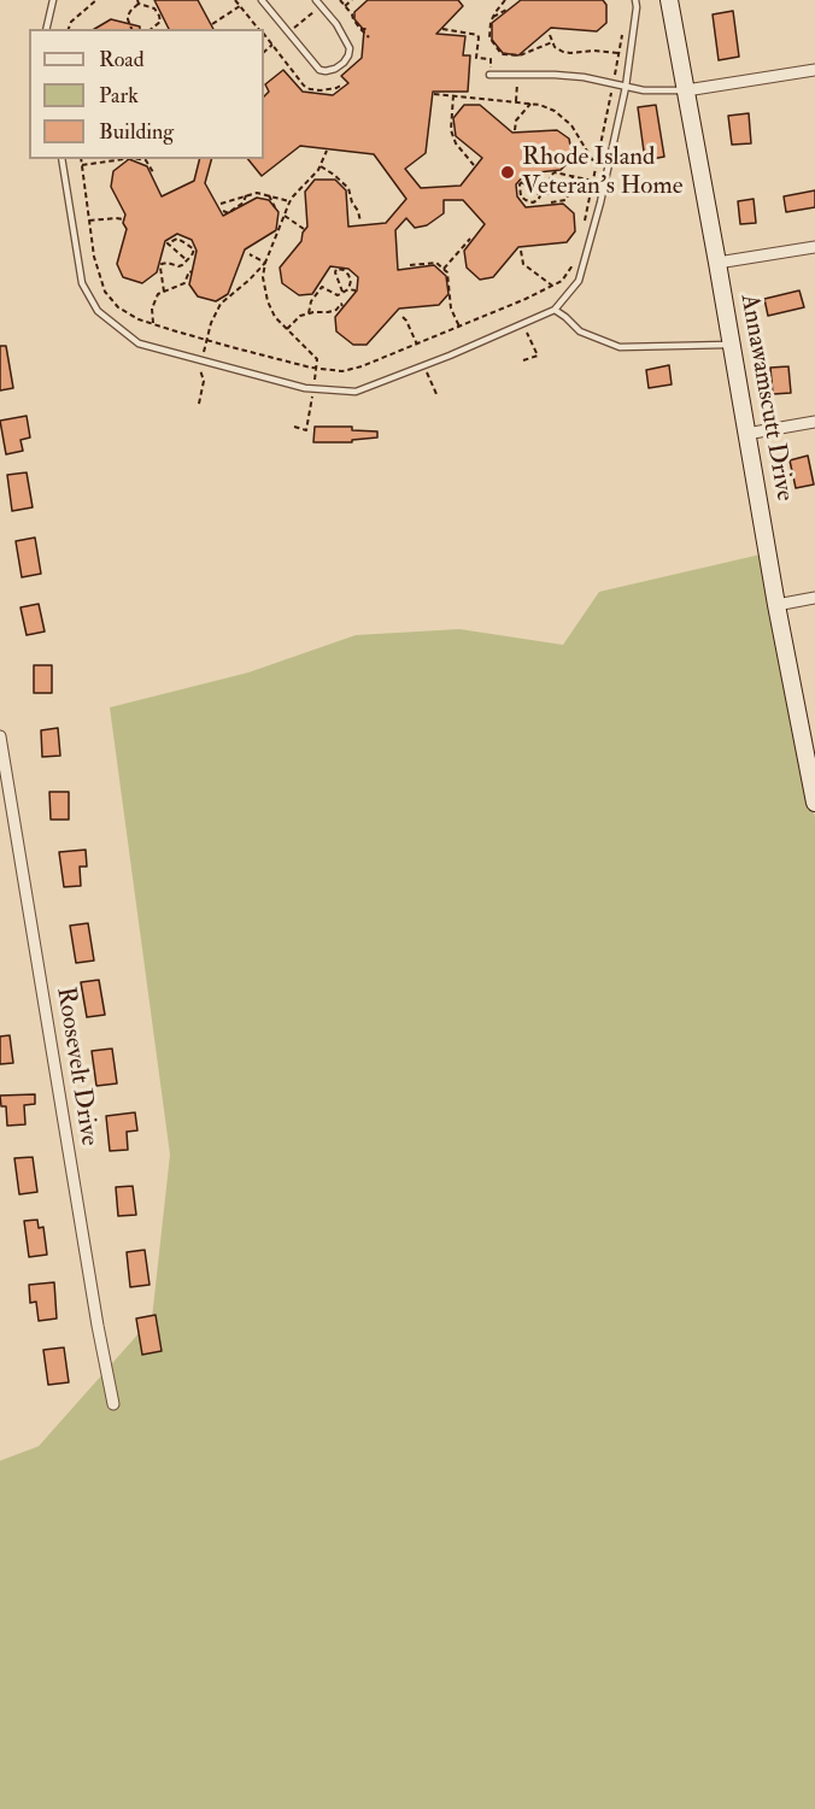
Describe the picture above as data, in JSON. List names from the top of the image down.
{
  "streets": {
    "street": ["Annawamscutt Drive", "Roosevelt Drive"]
  },
  "places": ["Rhode Island Veteran's Home"],
  "legend": ["Road", "Park", "Building"]
}
